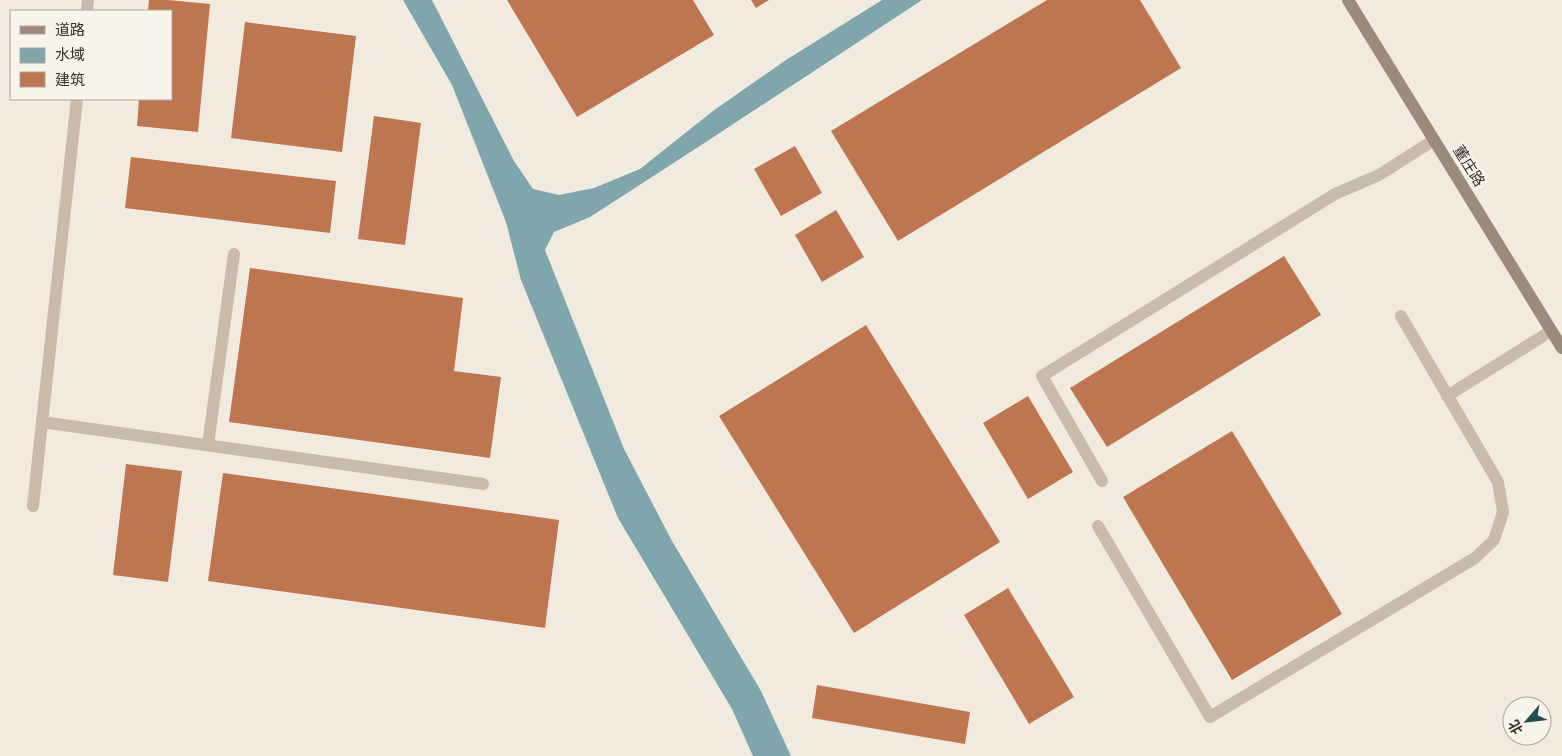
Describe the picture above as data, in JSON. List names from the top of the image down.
{
  "streets": {
    "street": ["董庄路"]
  },
  "legend": ["道路", "水域", "建筑"],
  "north": "bottom left"
}
